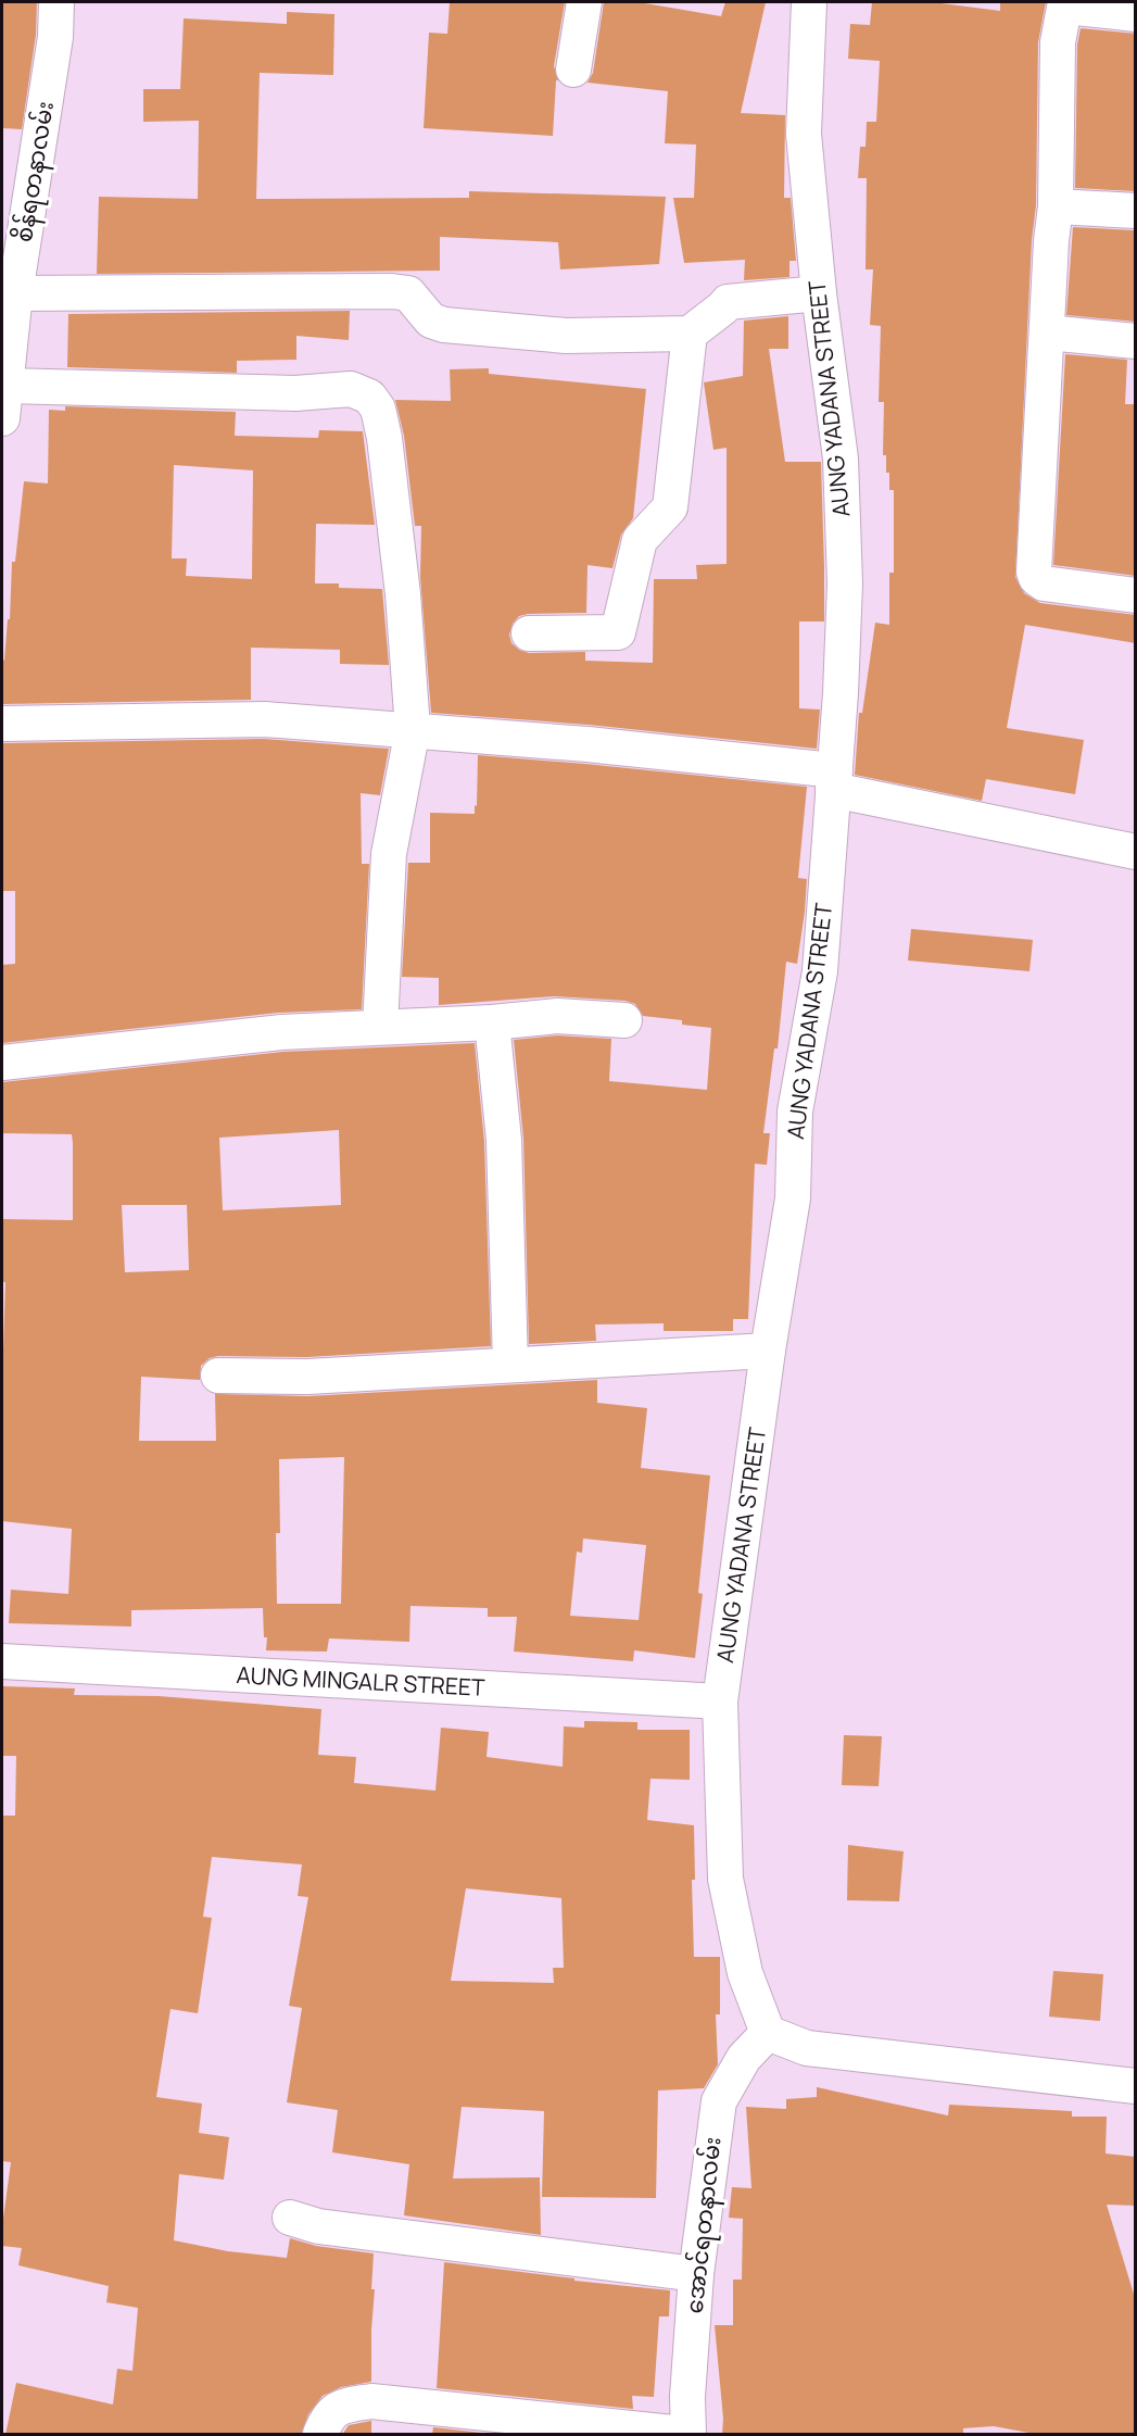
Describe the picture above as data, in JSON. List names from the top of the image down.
{
  "streets": {
    "street": [
      "စိန်ရတနာလမ်း",
      "AUNG YADANA STREET",
      "AUNG MINGALR STREET",
      "အောင်ရတနာလမ်း"
    ]
  },
  "crossings": [
    ["AUNG YADANA STREET", "AUNG MINGALR STREET"],
    ["AUNG YADANA STREET", "အောင်ရတနာလမ်း"]
  ]
}
